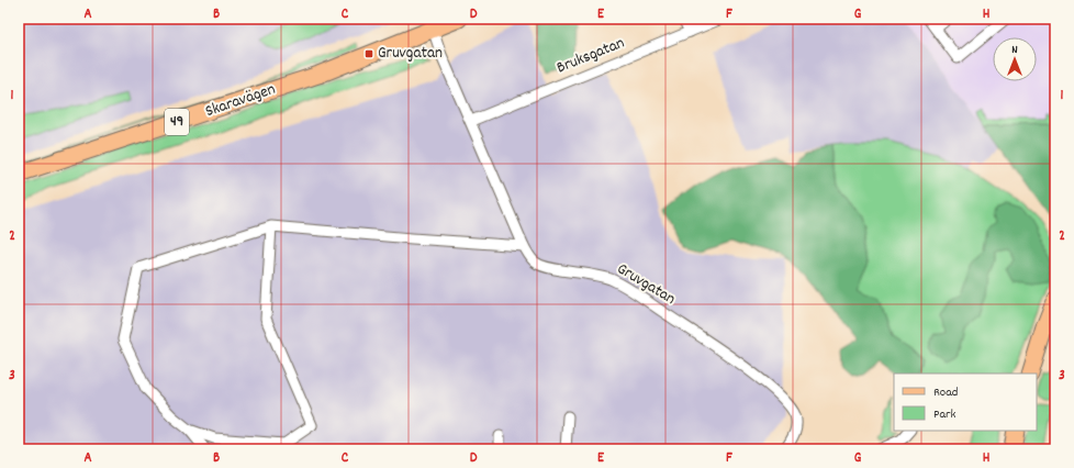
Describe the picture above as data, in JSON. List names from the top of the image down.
{
  "streets": {
    "main road": ["Skaravägen", "49"],
    "street": ["Bruksgatan", "Gruvgatan"]
  },
  "crossings": [
    ["Bruksgatan", "Gruvgatan"],
    ["Skaravägen", "Gruvgatan"]
  ],
  "places": {
    "transit": ["Gruvgatan"]
  },
  "legend": ["Road", "Park"],
  "north": "top",
  "grid": {
    "columns": [
      "A",
      "B",
      "C",
      "D",
      "E",
      "F",
      "G",
      "H"
    ],
    "rows": ["1", "2", "3"]
  }
}
